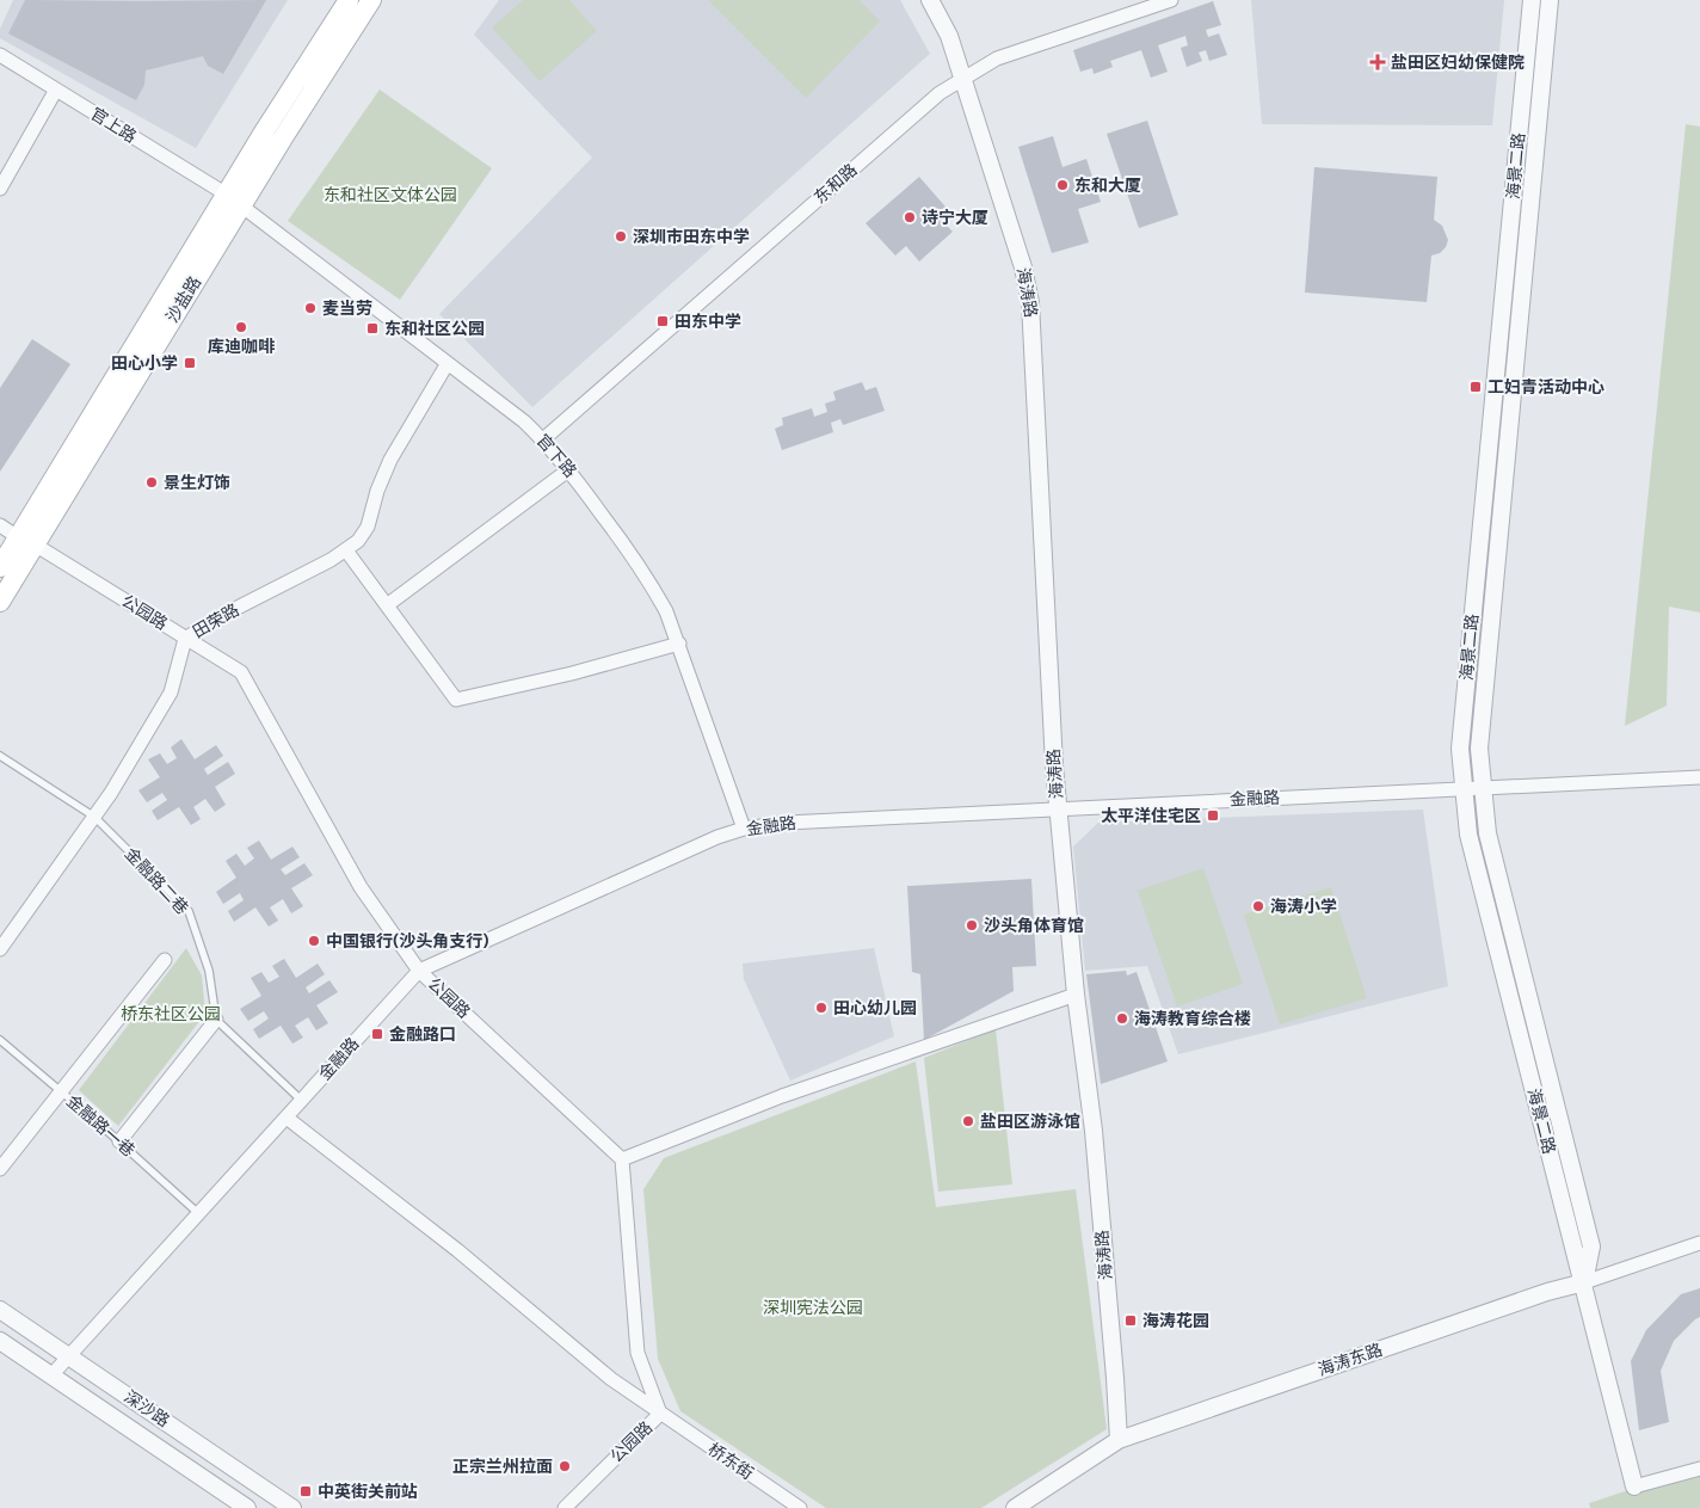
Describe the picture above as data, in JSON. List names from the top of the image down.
{
  "streets": {
    "main road": ["沙盐路"],
    "street": [
      "官上路",
      "海景二路",
      "东和路",
      "海涛路",
      "官下路",
      "公园路",
      "田荣路",
      "金融路",
      "海涛东路",
      "深沙路",
      "桥东街"
    ],
    "lane": ["金融路二巷", "金融路一巷"]
  },
  "crossings": [
    ["官上路", "沙盐路"],
    ["官上路", "官下路"],
    ["海景二路", "金融路"],
    ["海景二路", "海涛东路"],
    ["东和路", "海涛路"],
    ["东和路", "官下路"],
    ["海涛路", "金融路"],
    ["海涛路", "海涛东路"],
    ["沙盐路", "官下路"],
    ["沙盐路", "公园路"],
    ["官下路", "田荣路"],
    ["官下路", "金融路"],
    ["公园路", "田荣路"],
    ["公园路", "金融路"],
    ["公园路", "桥东街"],
    ["田荣路", "金融路二巷"],
    ["金融路", "金融路一巷"],
    ["金融路", "深沙路"],
    ["金融路", "桥东街"]
  ],
  "parks": ["东和社区文体公园", "桥东社区公园", "深圳宪法公园"],
  "places": {
    "health": ["盐田区妇幼保健院"],
    "other": [
      "东和大厦",
      "诗宁大厦",
      "深圳市田东中学",
      "麦当劳",
      "库迪咖啡",
      "景生灯饰",
      "海涛小学",
      "沙头角体育馆",
      "中国银行(沙头角支行)",
      "田心幼儿园",
      "海涛教育综合楼",
      "盐田区游泳馆",
      "正宗兰州拉面"
    ],
    "transit": [
      "田东中学",
      "东和社区公园",
      "田心小学",
      "工妇青活动中心",
      "太平洋住宅区",
      "金融路口",
      "海涛花园",
      "中英街关前站"
    ]
  }
}
